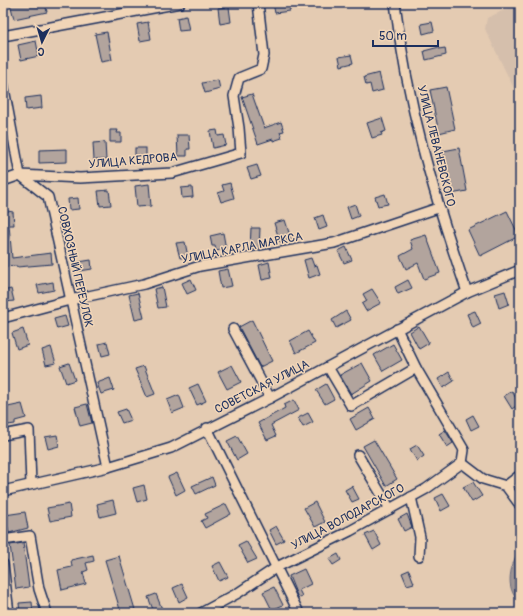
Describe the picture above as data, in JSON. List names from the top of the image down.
{
  "streets": {
    "street": [
      "УЛИЦА ЛЕВАНЕВСКОГО",
      "УЛИЦА КЕДРОВА",
      "УЛИЦА КАРЛА МАРКСА",
      "СОВХОЗНЫЙ ПЕРЕУЛОК",
      "СОВЕТСКАЯ УЛИЦА",
      "УЛИЦА ВОЛОДАРСКОГО"
    ]
  },
  "crossings": [
    ["УЛИЦА ЛЕВАНЕВСКОГО", "УЛИЦА КАРЛА МАРКСА"],
    ["УЛИЦА ЛЕВАНЕВСКОГО", "СОВЕТСКАЯ УЛИЦА"],
    ["УЛИЦА КЕДРОВА", "СОВХОЗНЫЙ ПЕРЕУЛОК"],
    ["УЛИЦА КАРЛА МАРКСА", "СОВХОЗНЫЙ ПЕРЕУЛОК"],
    ["СОВХОЗНЫЙ ПЕРЕУЛОК", "СОВЕТСКАЯ УЛИЦА"]
  ],
  "scale_bar": "50 m",
  "north": "bottom"
}
